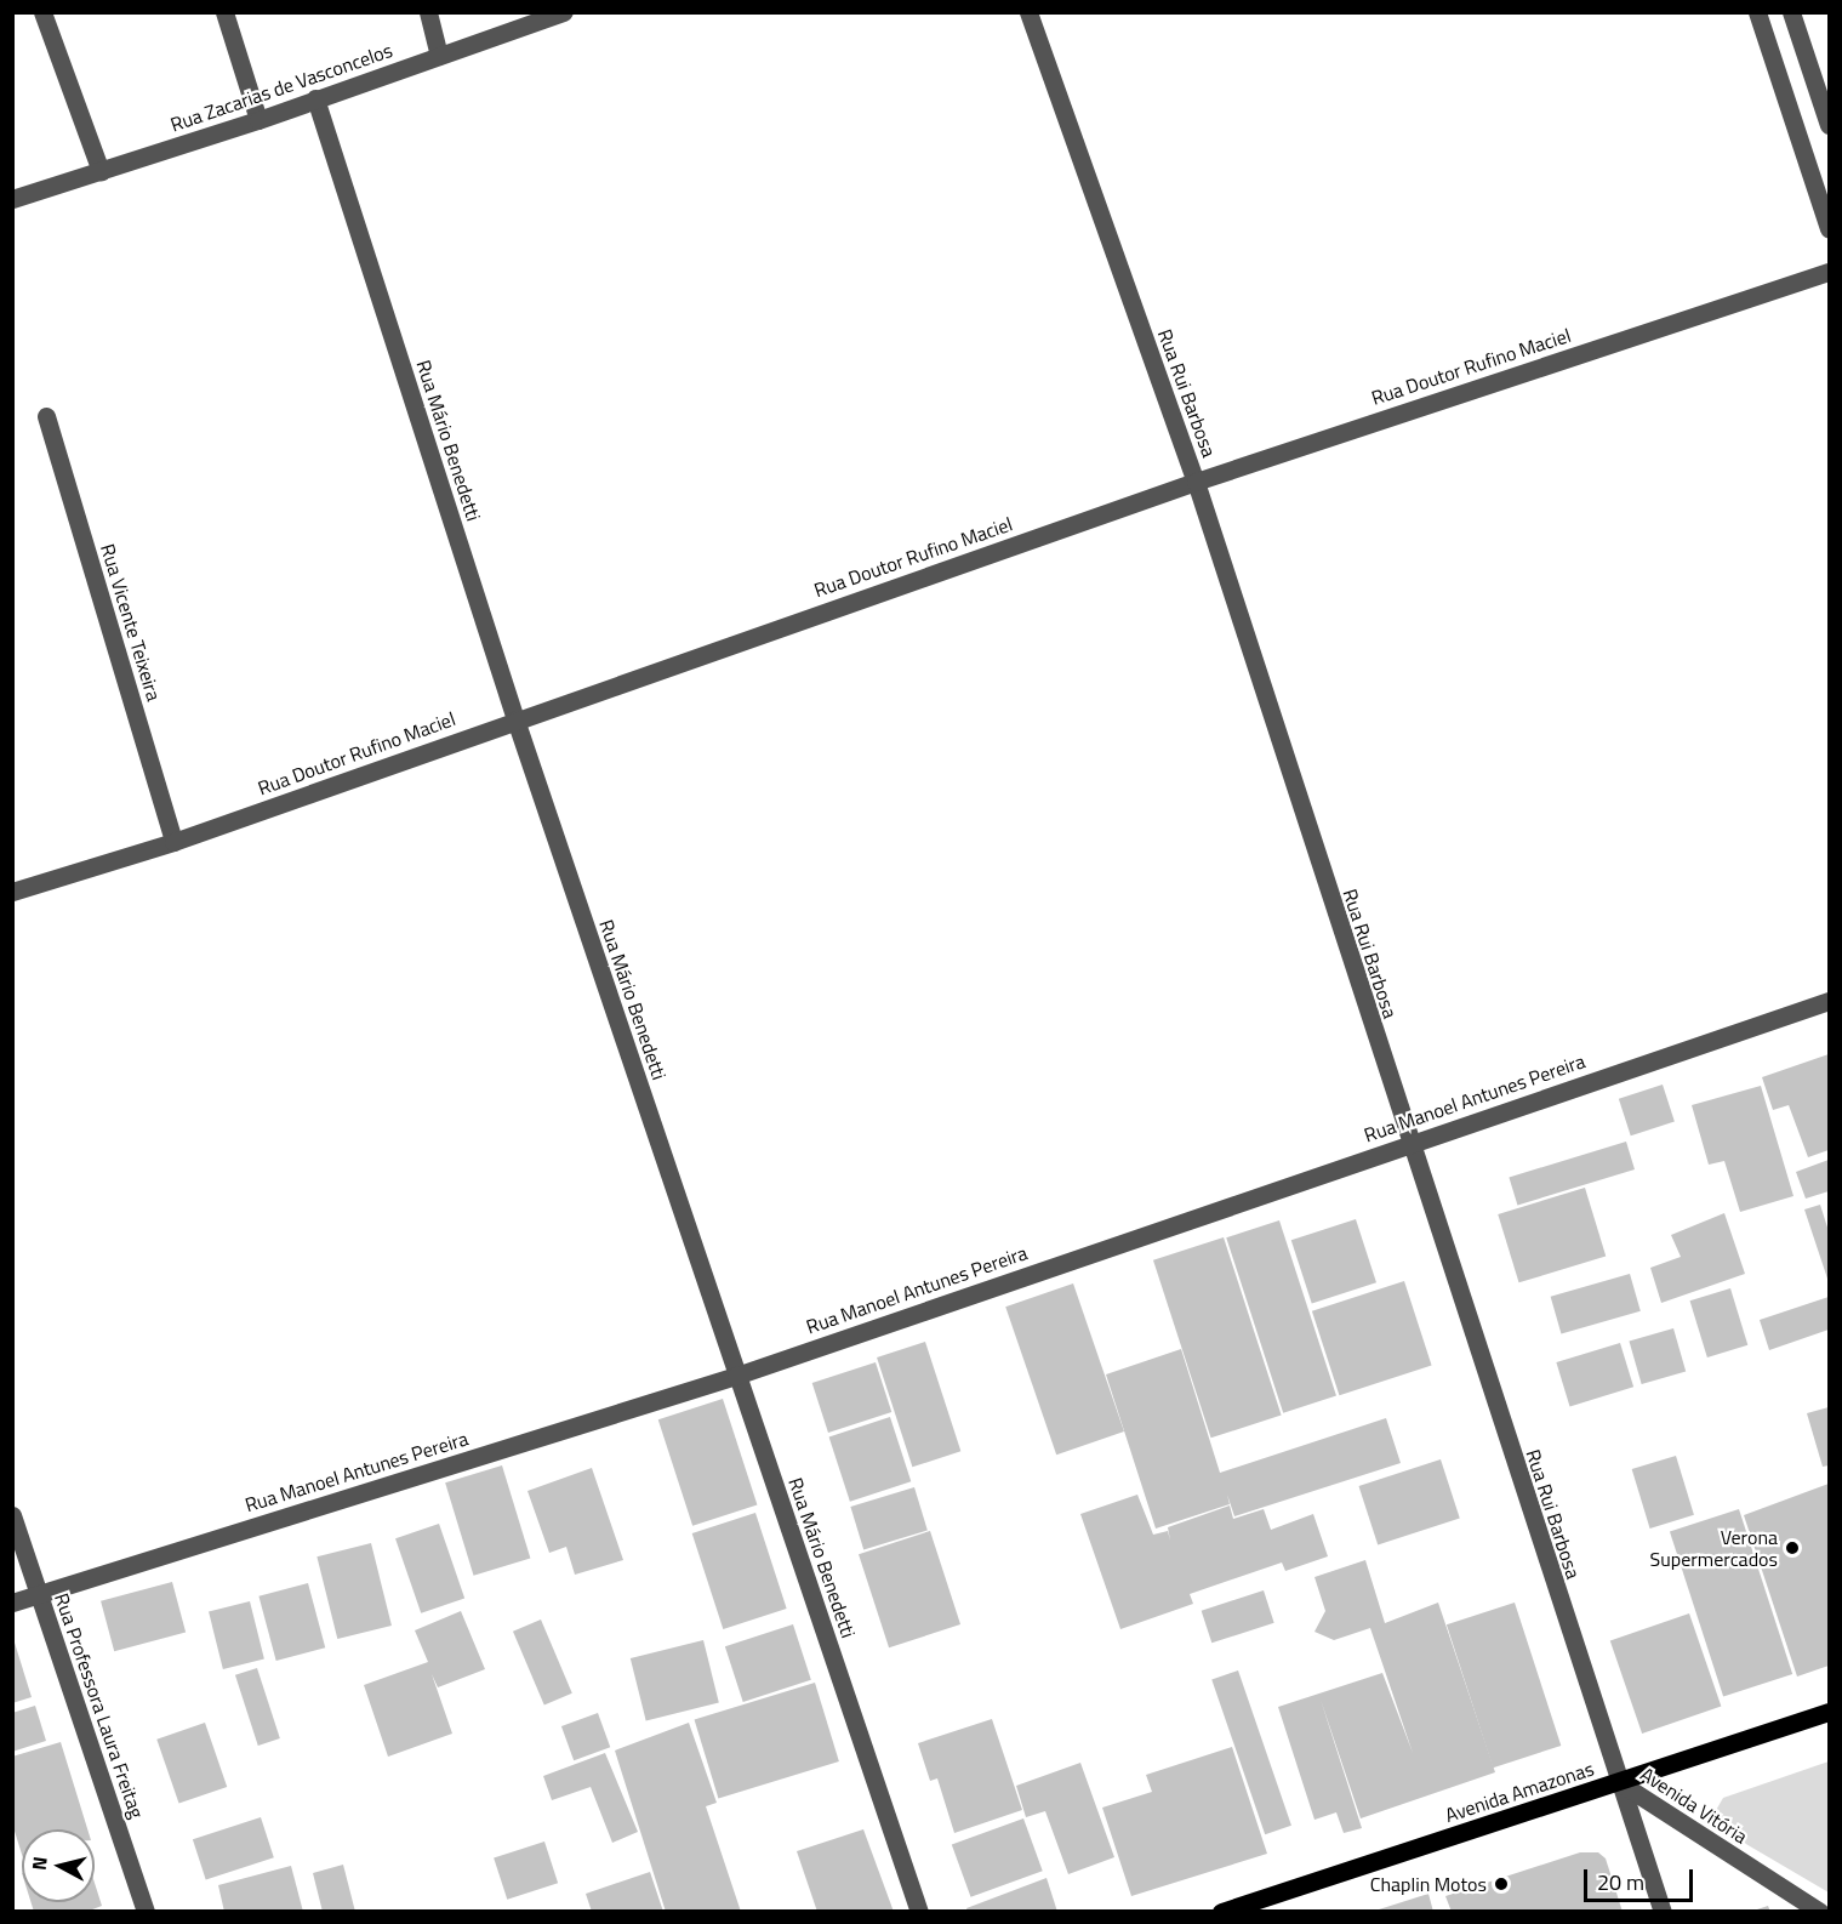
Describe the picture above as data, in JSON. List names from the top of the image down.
{
  "streets": {
    "main road": ["Avenida Amazonas"],
    "street": [
      "Rua Zacarias de Vasconcelos",
      "Rua Doutor Rufino Maciel",
      "Rua Rui Barbosa",
      "Rua Mário Benedetti",
      "Rua Vicente Teixeira",
      "Rua Manoel Antunes Pereira",
      "Rua Professora Laura Freitag",
      "Avenida Vitória"
    ]
  },
  "crossings": [
    ["Rua Zacarias de Vasconcelos", "Rua Mário Benedetti"],
    ["Rua Doutor Rufino Maciel", "Rua Rui Barbosa"],
    ["Rua Doutor Rufino Maciel", "Rua Mário Benedetti"],
    ["Rua Doutor Rufino Maciel", "Rua Vicente Teixeira"],
    ["Rua Rui Barbosa", "Rua Manoel Antunes Pereira"],
    ["Rua Rui Barbosa", "Avenida Amazonas"],
    ["Rua Rui Barbosa", "Avenida Vitória"],
    ["Rua Mário Benedetti", "Rua Manoel Antunes Pereira"],
    ["Rua Manoel Antunes Pereira", "Rua Professora Laura Freitag"],
    ["Avenida Amazonas", "Avenida Vitória"]
  ],
  "places": ["Verona Supermercados", "Chaplin Motos"],
  "scale_bar": "20 m",
  "north": "left"
}
